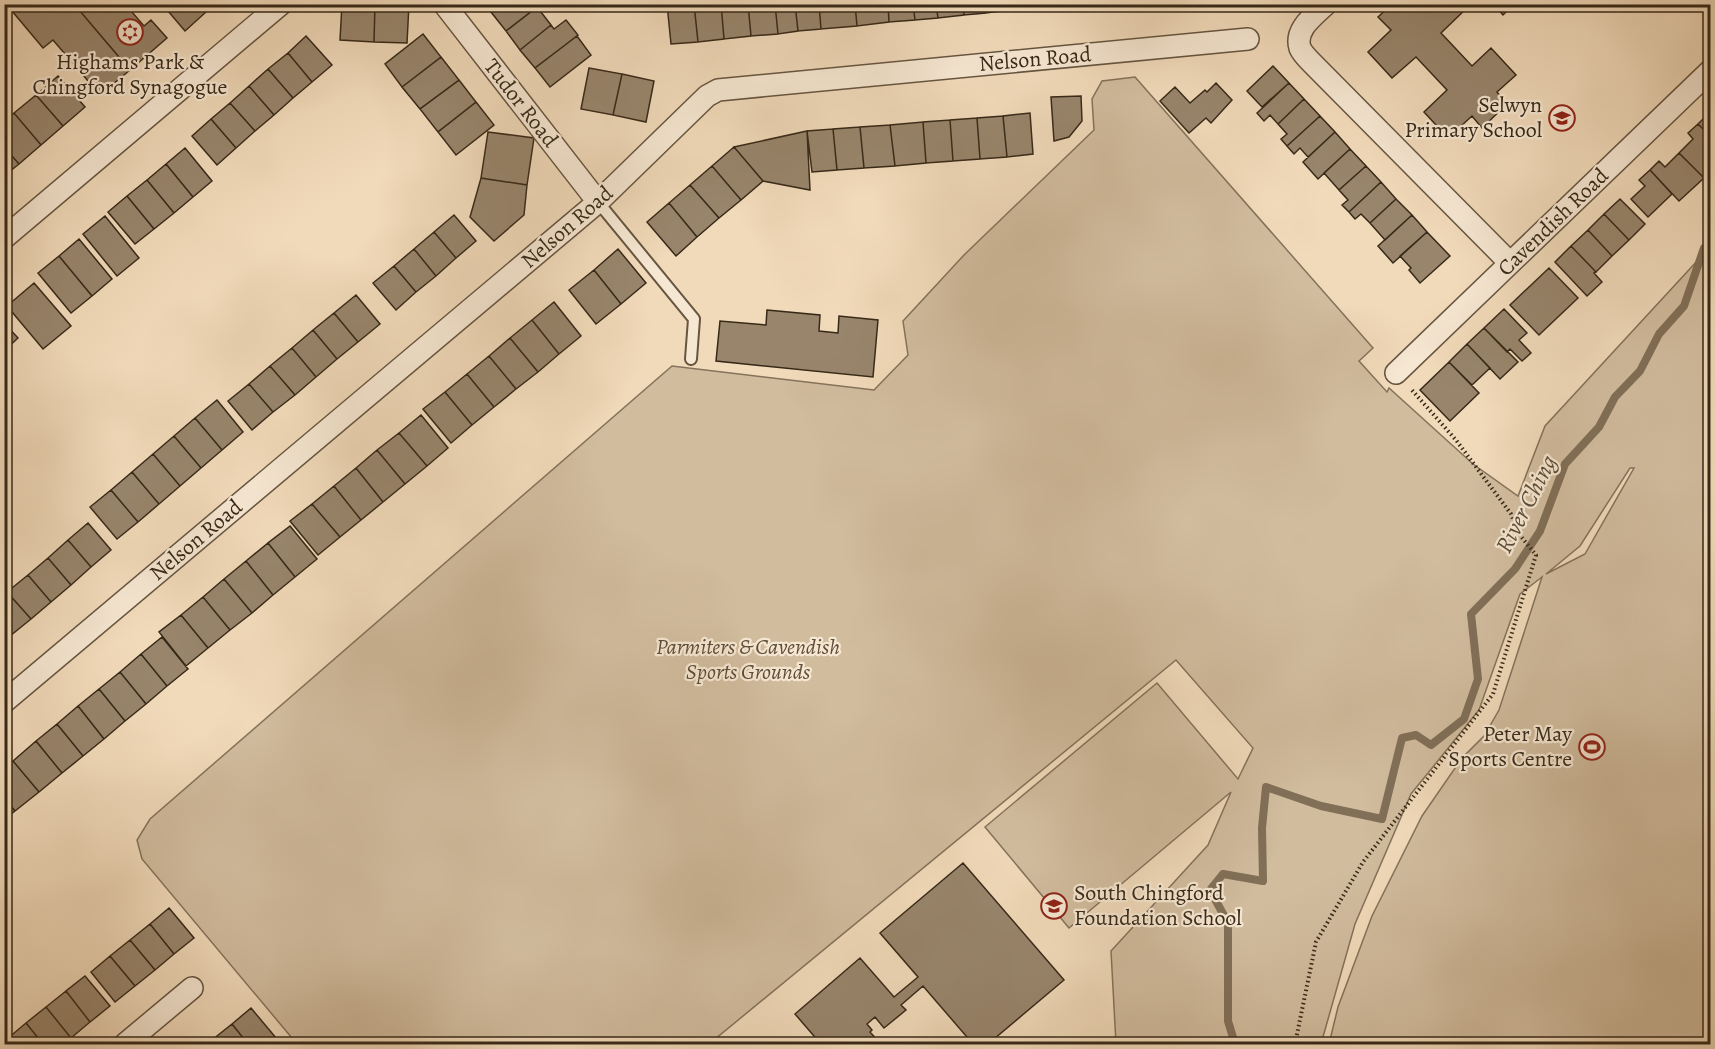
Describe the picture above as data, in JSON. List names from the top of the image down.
{
  "streets": {
    "street": ["Nelson Road", "Tudor Road", "Cavendish Road"]
  },
  "crossings": [
    ["Nelson Road", "Tudor Road"]
  ],
  "water": ["River Ching"],
  "parks": ["Parmiters & Cavendish Sports Grounds"],
  "places": {
    "synagogue": ["Highams Park & Chingford Synagogue"],
    "school or university": ["Selwyn Primary School", "South Chingford Foundation School"],
    "sports": ["Peter May Sports Centre"]
  }
}
